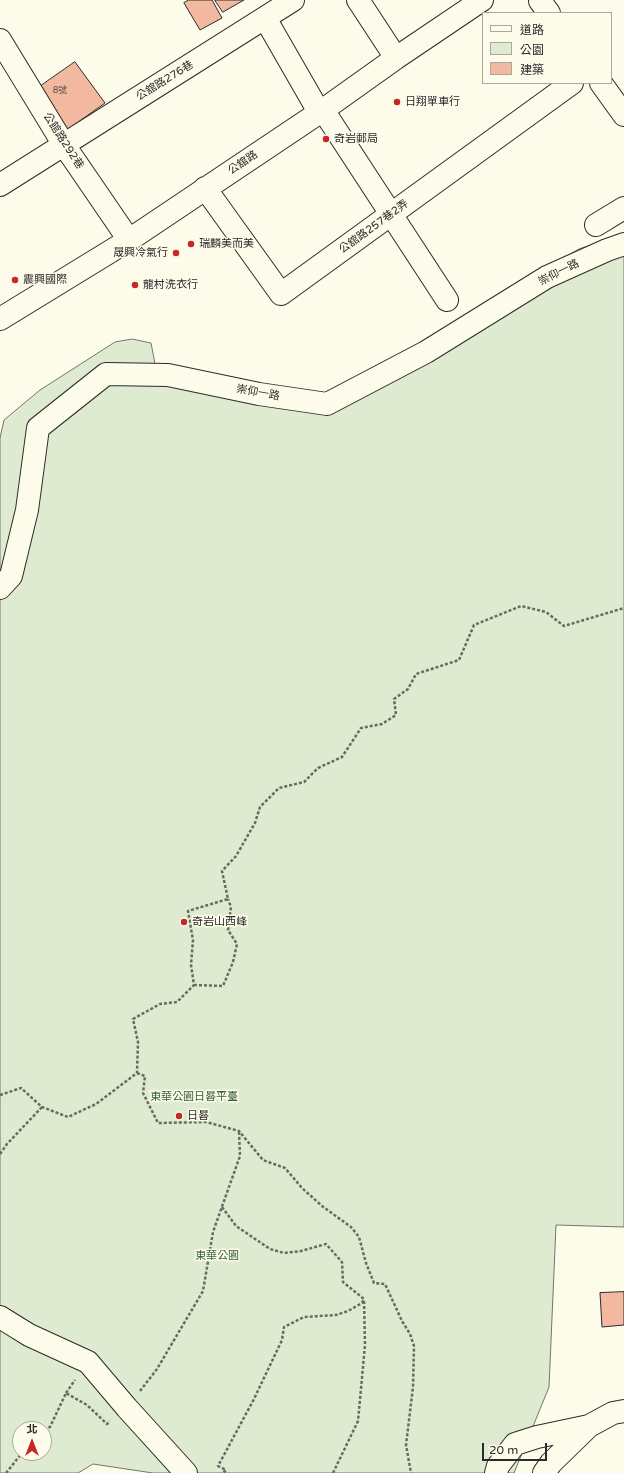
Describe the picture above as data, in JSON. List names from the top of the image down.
{
  "streets": {
    "street": [
      "公舘路276巷",
      "公館路292巷",
      "公舘路",
      "公舘路257巷2弄",
      "崇仰一路"
    ]
  },
  "crossings": [
    ["公舘路276巷", "公館路292巷"],
    ["公館路292巷", "公舘路"],
    ["公舘路", "公舘路257巷2弄"]
  ],
  "parks": ["東華公園日晷平臺", "東華公園"],
  "places": [
    "日翔單車行",
    "奇岩郵局",
    "瑞麟美而美",
    "晟興冷氣行",
    "震興國際",
    "龍村洗衣行",
    "奇岩山西峰",
    "日晷"
  ],
  "house_numbers": ["8號"],
  "legend": ["道路", "公園", "建築"],
  "scale_bar": "20 m",
  "north": "top"
}
